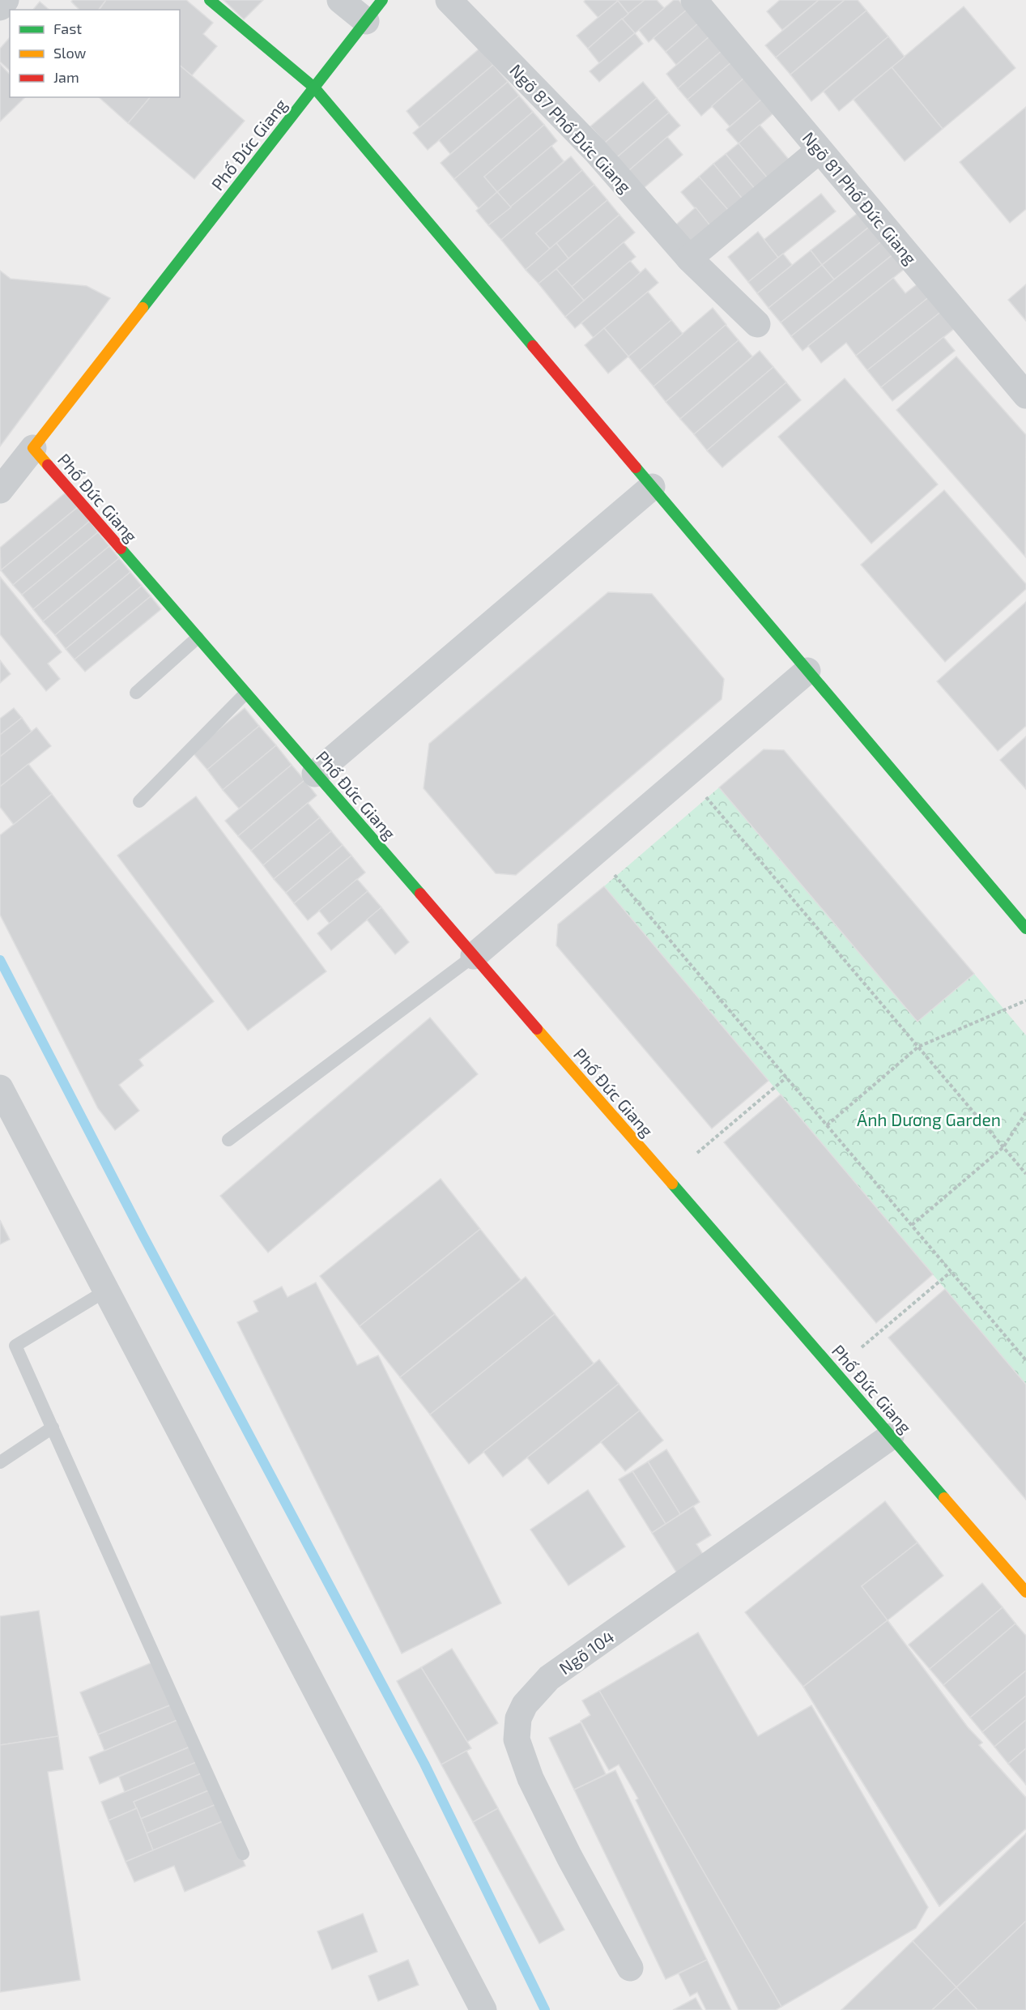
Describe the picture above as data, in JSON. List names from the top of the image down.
{
  "streets": {
    "street": [
      "Ngõ 87 Phố Đức Giang",
      "Phố Đức Giang",
      "Ngõ 81 Phố Đức Giang",
      "Ngõ 104"
    ]
  },
  "crossings": [
    ["Phố Đức Giang", "Ngõ 104"]
  ],
  "parks": ["Ánh Dương Garden"],
  "legend": ["Fast", "Slow", "Jam"]
}
